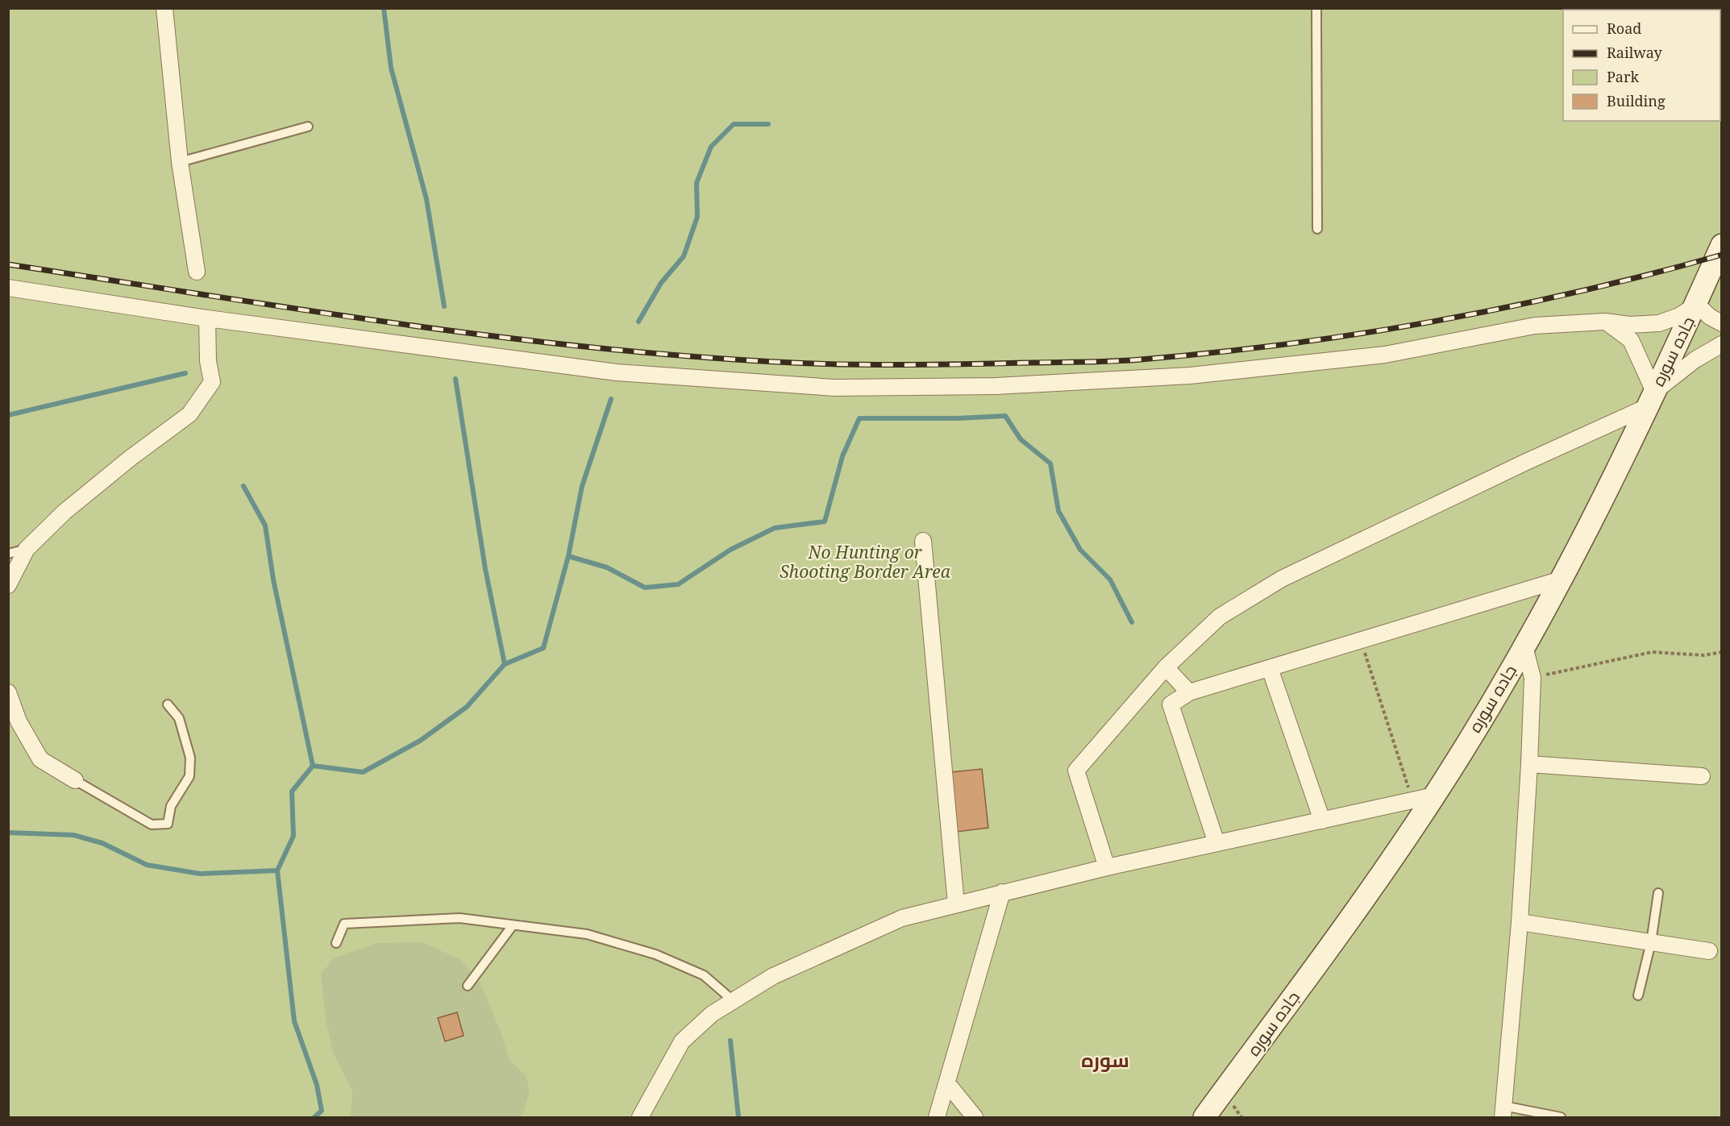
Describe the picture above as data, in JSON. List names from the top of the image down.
{
  "streets": {
    "main road": ["جاده سوره"]
  },
  "districts": ["سوره"],
  "parks": ["No Hunting or Shooting Border Area"],
  "legend": [
    "Road",
    "Railway",
    "Park",
    "Building"
  ]
}
